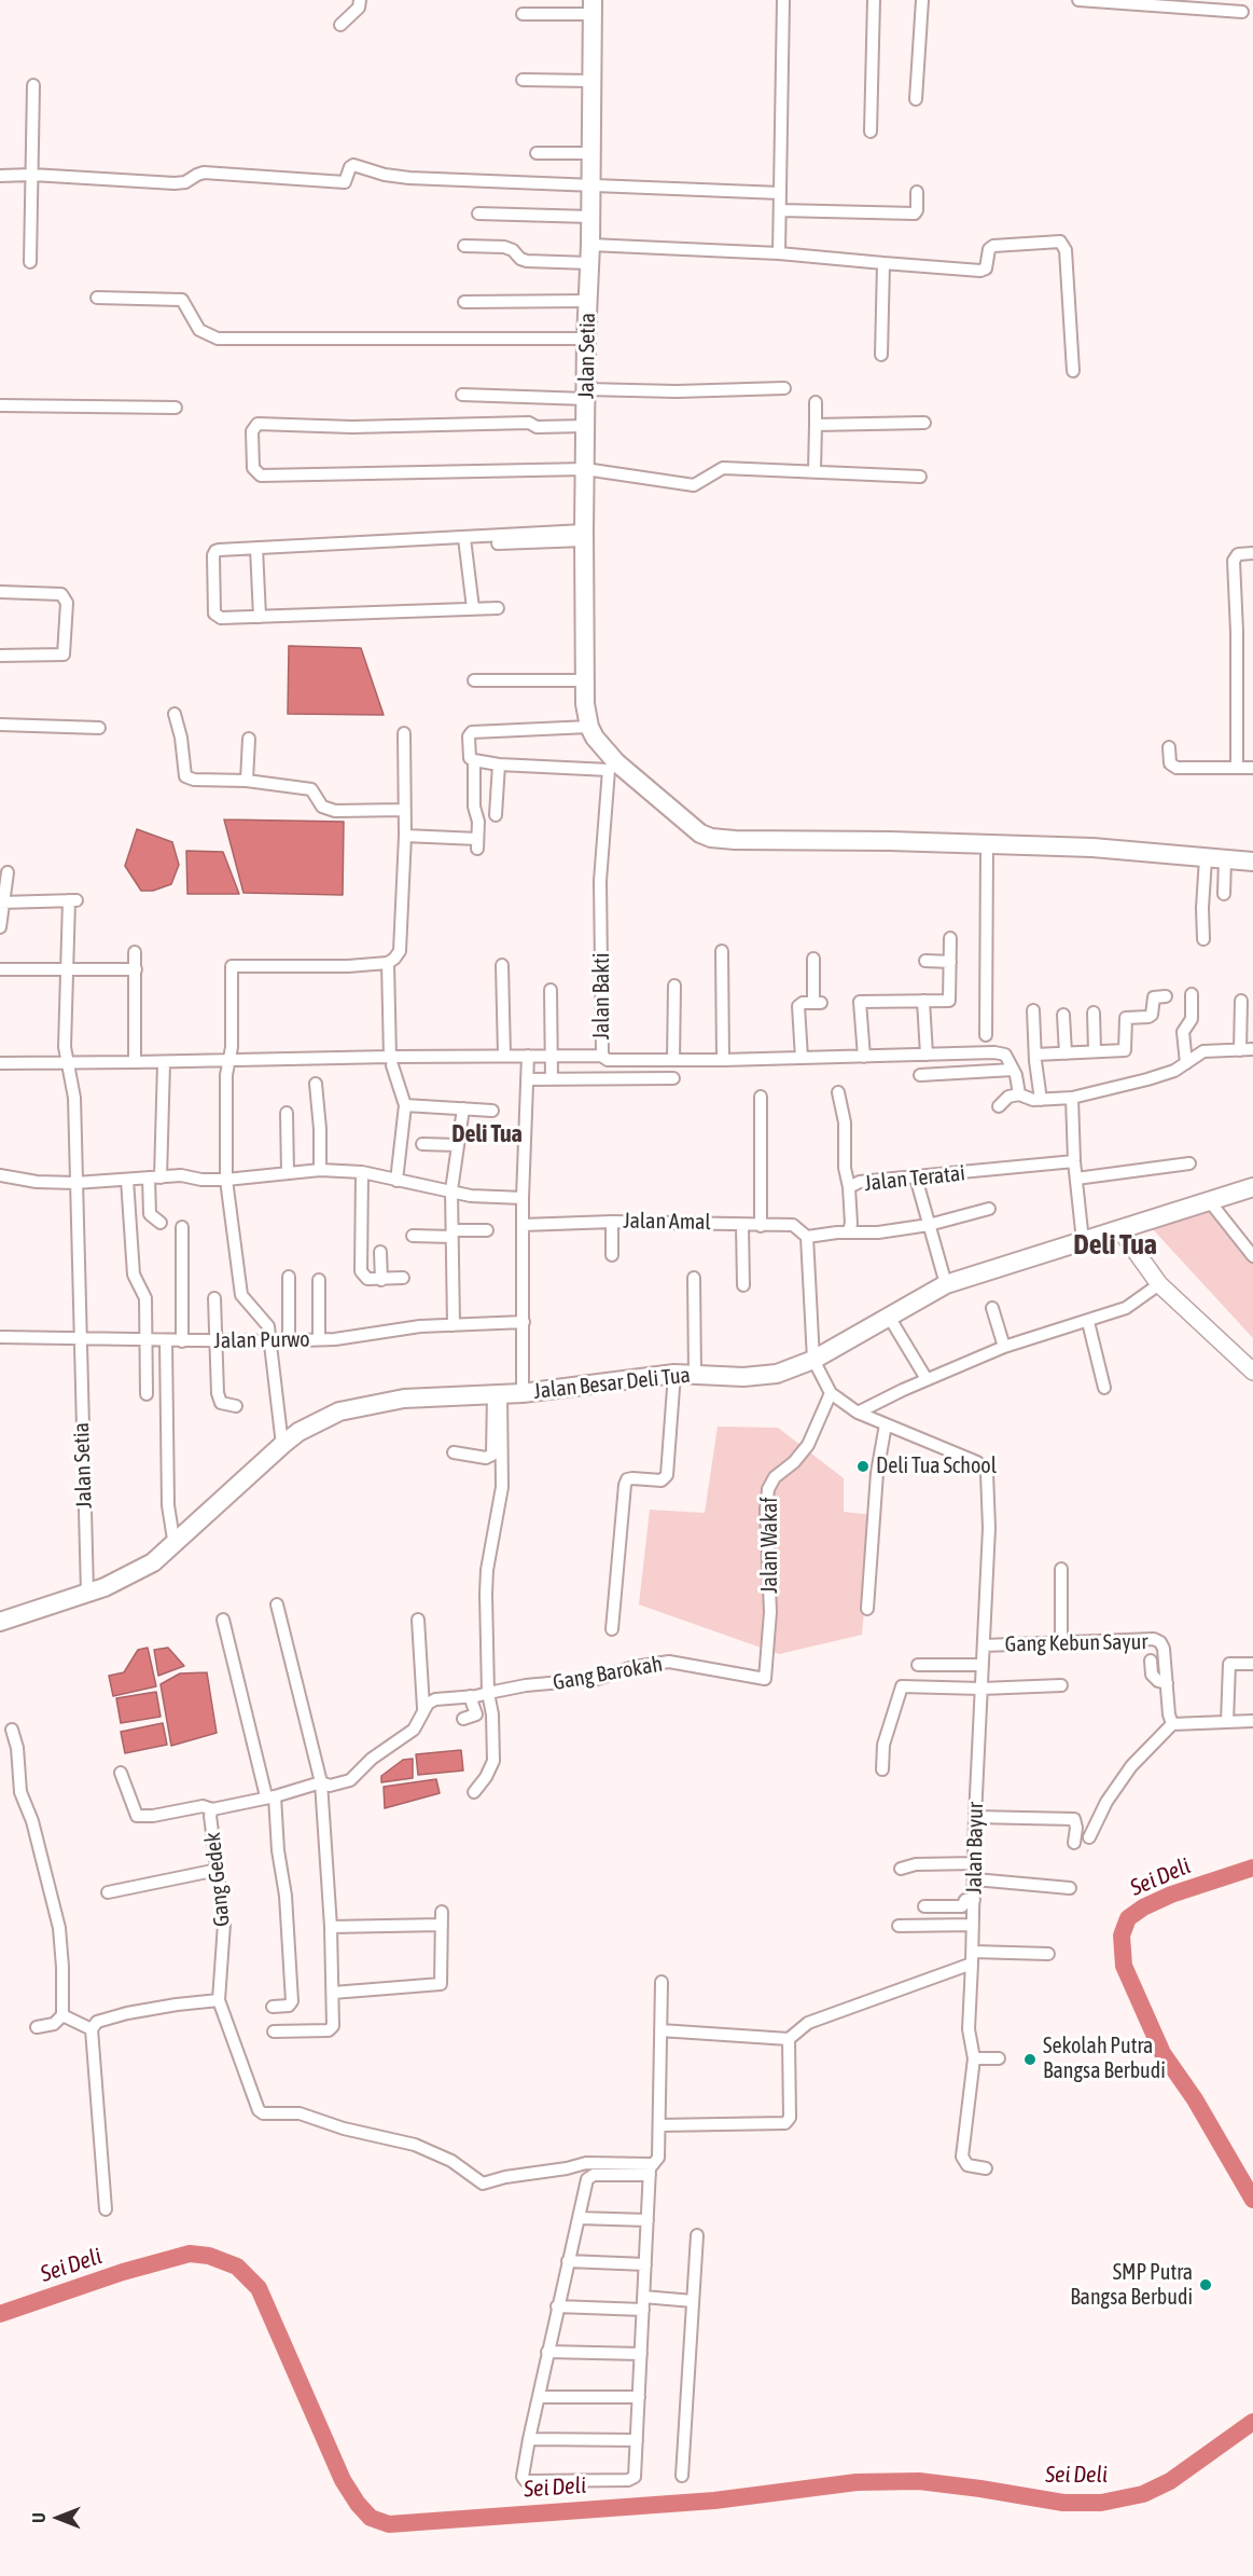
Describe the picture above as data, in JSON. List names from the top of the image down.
{
  "streets": {
    "main road": ["Jalan Setia", "Jalan Besar Deli Tua"],
    "street": [
      "Jalan Bakti",
      "Jalan Teratai",
      "Jalan Amal",
      "Jalan Purwo",
      "Jalan Wakaf",
      "Gang Kebun Sayur",
      "Gang Barokah",
      "Jalan Bayur",
      "Gang Gedek"
    ]
  },
  "crossings": [
    ["Jalan Setia", "Jalan Bakti"],
    ["Jalan Setia", "Jalan Purwo"],
    ["Jalan Setia", "Jalan Besar Deli Tua"],
    ["Jalan Besar Deli Tua", "Jalan Bayur"],
    ["Jalan Wakaf", "Gang Barokah"],
    ["Jalan Wakaf", "Jalan Bayur"],
    ["Gang Kebun Sayur", "Jalan Bayur"]
  ],
  "districts": ["Deli Tua", "Deli Tua"],
  "water": ["Sei Deli"],
  "places": ["Deli Tua School", "Sekolah Putra Bangsa Berbudi", "SMP Putra Bangsa Berbudi"],
  "north": "left"
}
